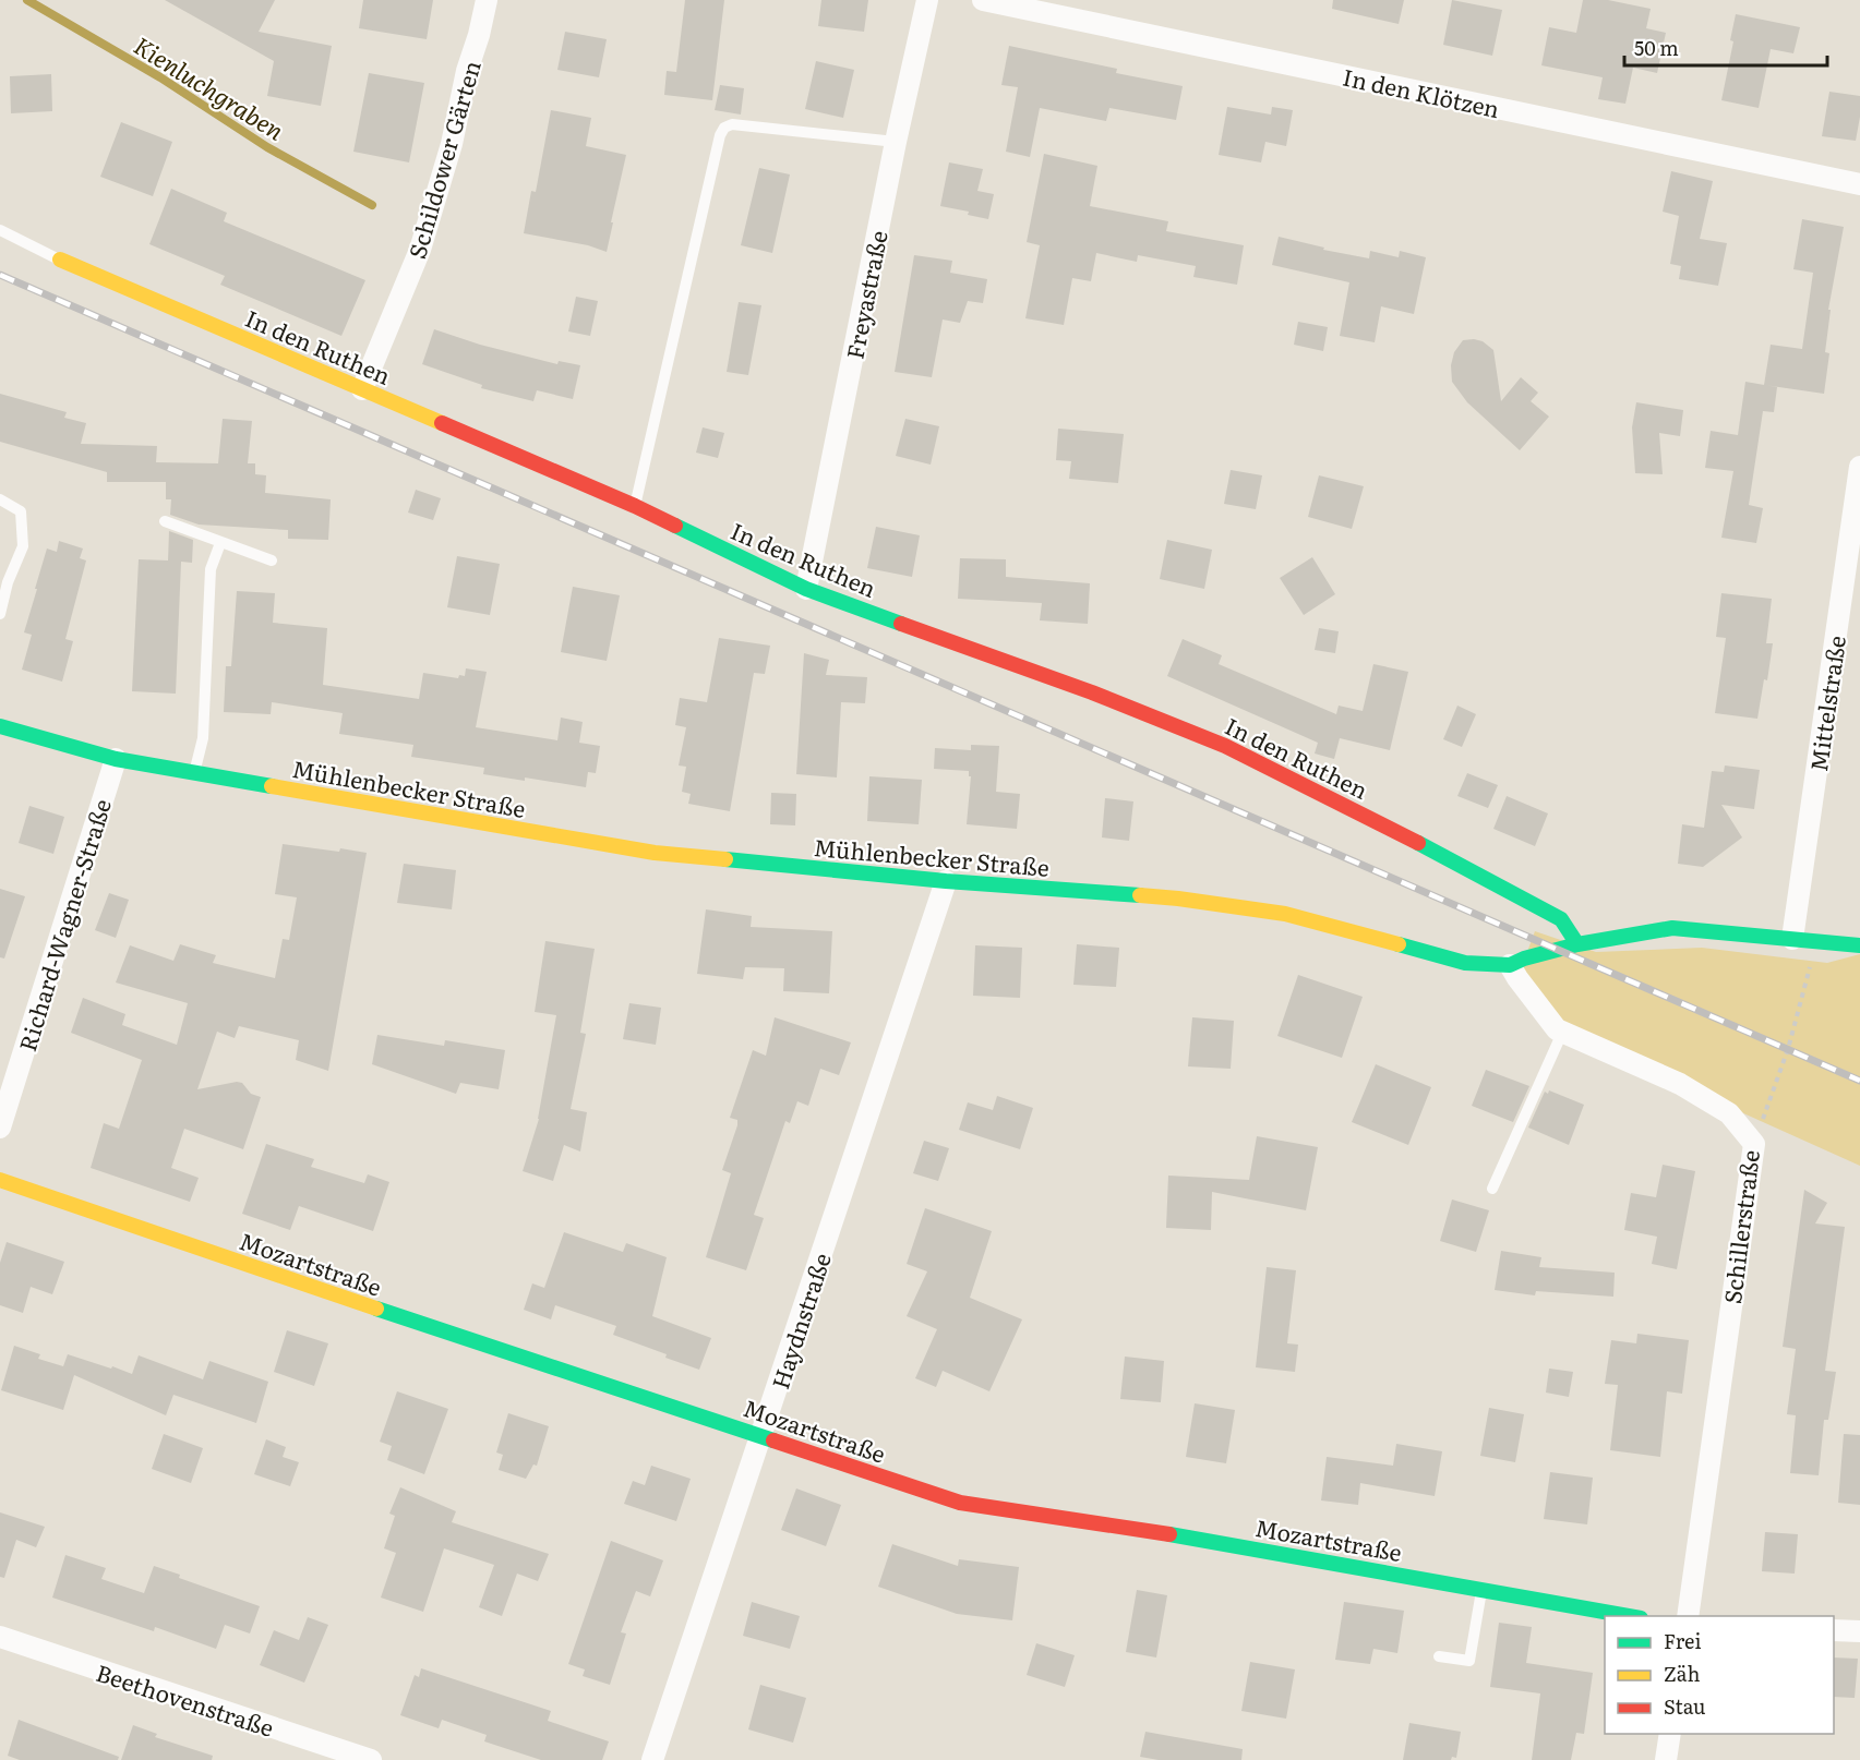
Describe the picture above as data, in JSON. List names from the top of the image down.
{
  "streets": {
    "street": [
      "In den Klötzen",
      "Schildower Gärten",
      "Freyastraße",
      "In den Ruthen",
      "Mittelstraße",
      "Mühlenbecker Straße",
      "Richard-Wagner-Straße",
      "Schillerstraße",
      "Mozartstraße",
      "Haydnstraße",
      "Beethovenstraße"
    ]
  },
  "crossings": [
    ["Schildower Gärten", "In den Ruthen"],
    ["Freyastraße", "In den Ruthen"],
    ["In den Ruthen", "Mühlenbecker Straße"],
    ["Mittelstraße", "Mühlenbecker Straße"],
    ["Mühlenbecker Straße", "Richard-Wagner-Straße"],
    ["Mühlenbecker Straße", "Schillerstraße"],
    ["Mühlenbecker Straße", "Haydnstraße"],
    ["Mozartstraße", "Haydnstraße"]
  ],
  "water": ["Kienluchgraben"],
  "legend": ["Frei", "Zäh", "Stau"],
  "scale_bar": "50 m"
}
